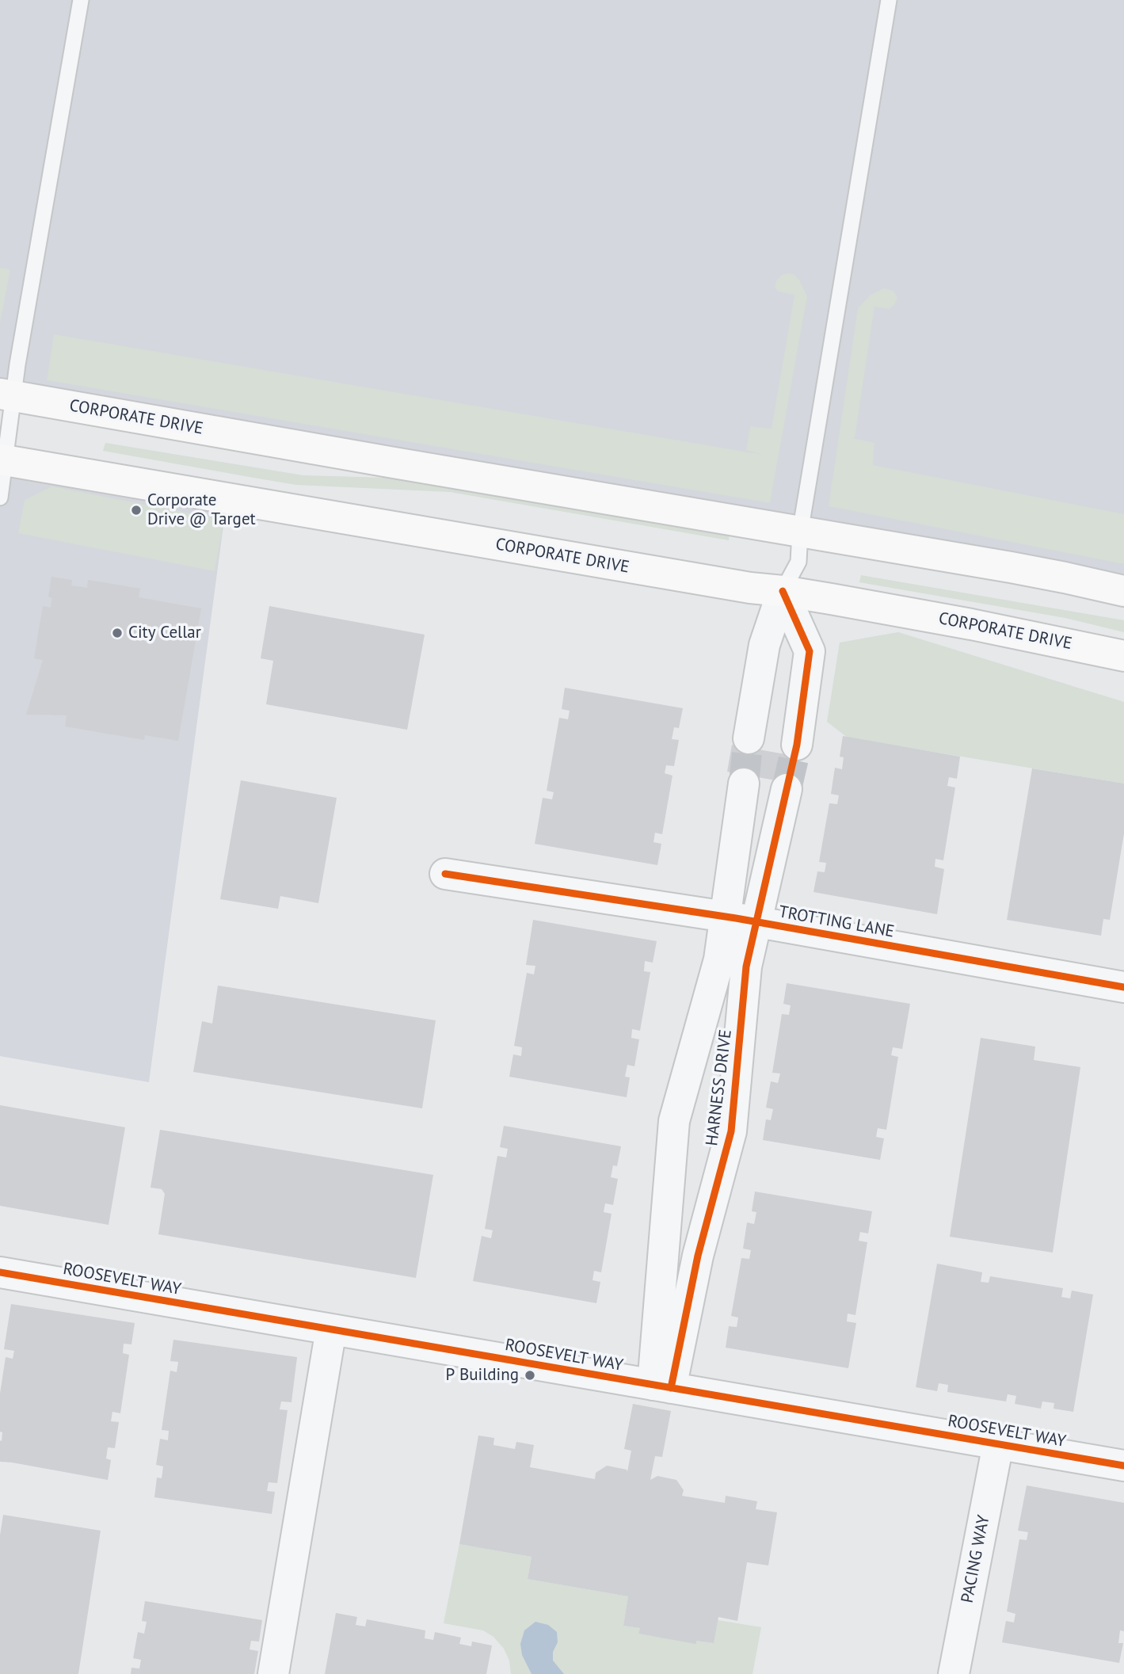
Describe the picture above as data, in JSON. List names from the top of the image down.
{
  "streets": {
    "main road": ["CORPORATE DRIVE"],
    "street": [
      "TROTTING LANE",
      "HARNESS DRIVE",
      "ROOSEVELT WAY",
      "PACING WAY"
    ]
  },
  "crossings": [
    ["TROTTING LANE", "HARNESS DRIVE"],
    ["HARNESS DRIVE", "ROOSEVELT WAY"],
    ["ROOSEVELT WAY", "PACING WAY"]
  ],
  "places": ["Corporate Drive @ Target", "City Cellar", "P Building"]
}
